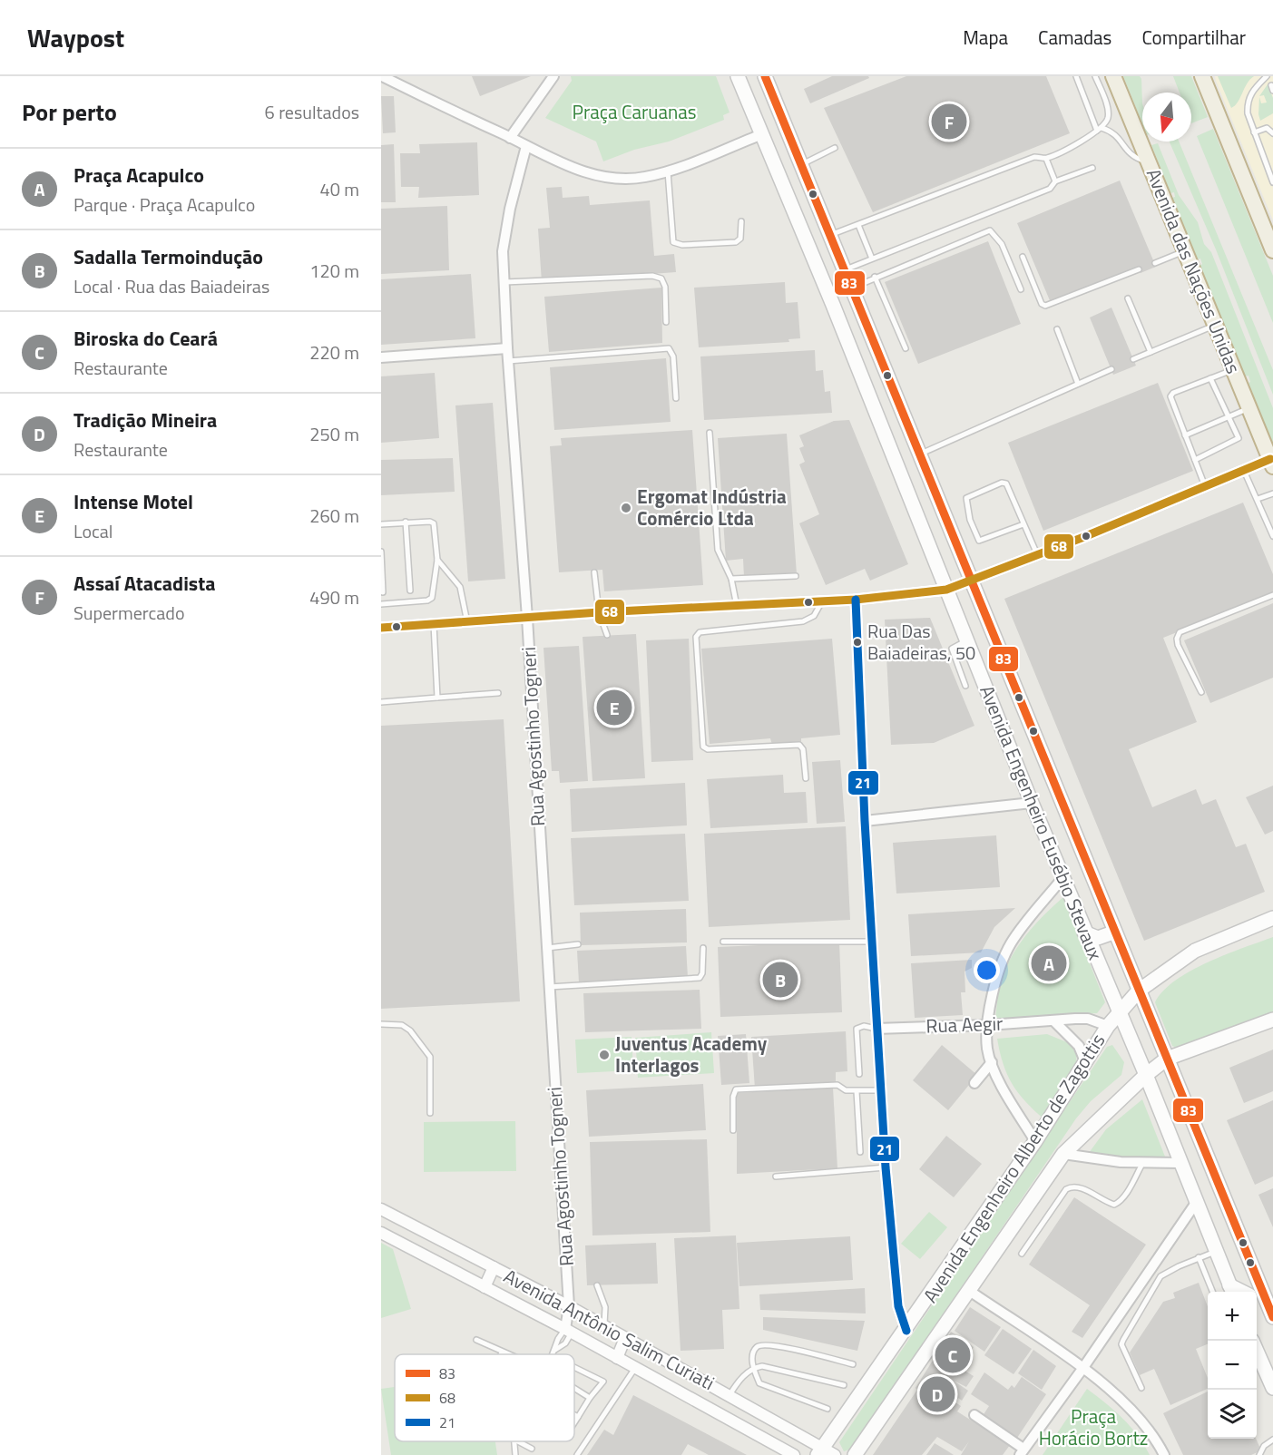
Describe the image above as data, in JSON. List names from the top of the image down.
{
  "streets": {
    "highway": ["Avenida das Nações Unidas"],
    "main road": ["Avenida Engenheiro Eusébio Stevaux", "Avenida Engenheiro Alberto de Zagottis"],
    "street": ["Rua Agostinho Togneri", "Rua Aegir", "Avenida Antônio Salim Curiati"]
  },
  "crossings": [
    ["Rua Agostinho Togneri", "Avenida Antônio Salim Curiati"],
    ["Avenida Engenheiro Eusébio Stevaux", "Avenida Engenheiro Alberto de Zagottis"],
    ["Rua Aegir", "Avenida Engenheiro Alberto de Zagottis"],
    ["Avenida Engenheiro Alberto de Zagottis", "Avenida Antônio Salim Curiati"]
  ],
  "parks": ["Praça Caruanas", "Praça Horácio Bortz"],
  "places": ["Ergomat Indústria Comércio Ltda", "Rua Das Baiadeiras, 50", "Juventus Academy Interlagos"],
  "lines": ["transit line 83", "transit line 68", "transit line 21"],
  "legend": ["83", "68", "21"],
  "north": "bottom",
  "page": {
    "header": "Waypost",
    "nav": ["Mapa", "Camadas", "Compartilhar"],
    "heading": ["Por perto", "6 resultados"],
    "pins": [
      "F",
      "E",
      "A",
      "B",
      "C",
      "D"
    ],
    "list": [
      {
        "mark": "A",
        "name": "Praça Acapulco",
        "note": "Parque · Praça Acapulco",
        "value": "40 m"
      },
      {
        "mark": "B",
        "name": "Sadalla Termoindução",
        "note": "Local · Rua das Baiadeiras",
        "value": "120 m"
      },
      {
        "mark": "C",
        "name": "Biroska do Ceará",
        "note": "Restaurante",
        "value": "220 m"
      },
      {
        "mark": "D",
        "name": "Tradição Mineira",
        "note": "Restaurante",
        "value": "250 m"
      },
      {
        "mark": "E",
        "name": "Intense Motel",
        "note": "Local",
        "value": "260 m"
      },
      {
        "mark": "F",
        "name": "Assaí Atacadista",
        "note": "Supermercado",
        "value": "490 m"
      }
    ],
    "map_buttons": ["+", "−"]
  }
}
